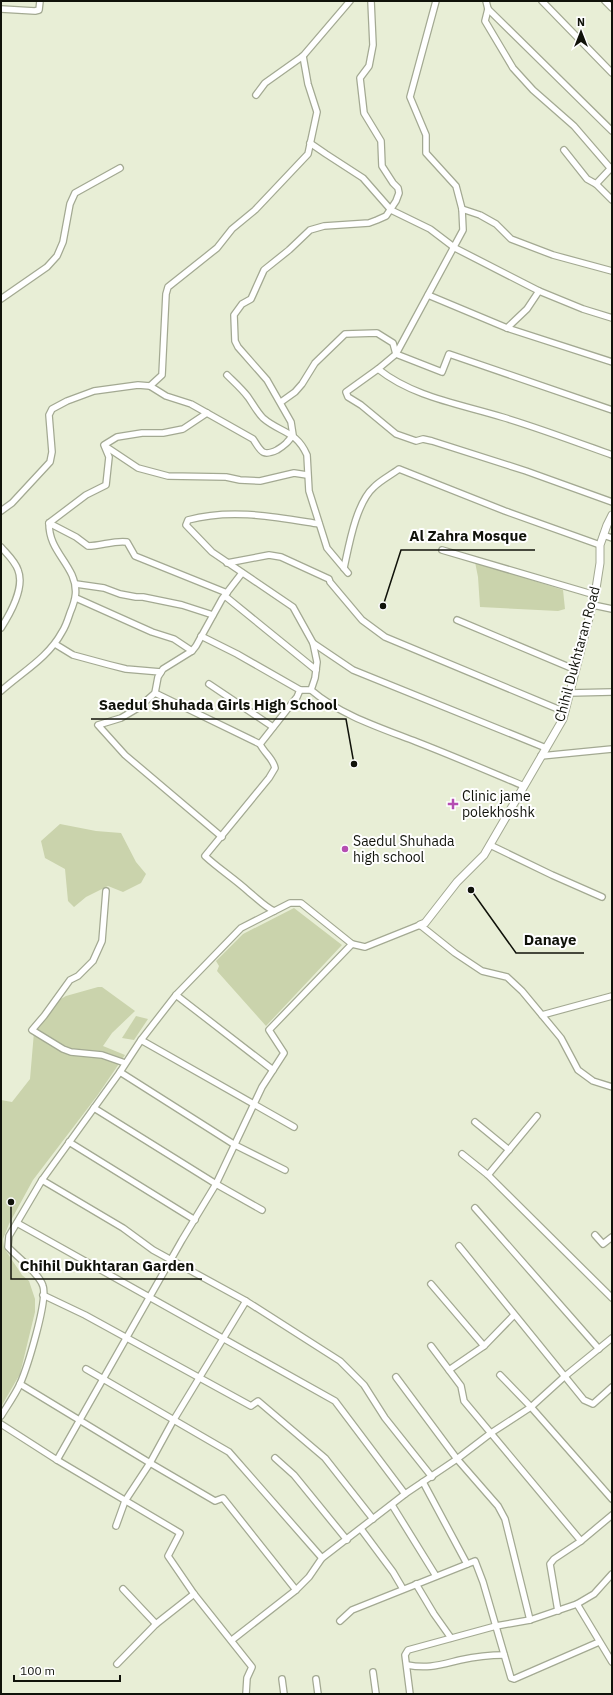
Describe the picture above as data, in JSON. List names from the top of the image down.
{
  "streets": {
    "street": ["Chihil Dukhtaran Road"]
  },
  "places": {
    "other": [
      "Al Zahra Mosque",
      "Saedul Shuhada Girls High School",
      "Saedul Shuhada high school",
      "Danaye",
      "Chihil Dukhtaran Garden"
    ],
    "health": ["Clinic jame polekhoshk"]
  },
  "scale_bar": "100 m",
  "north": "top"
}
